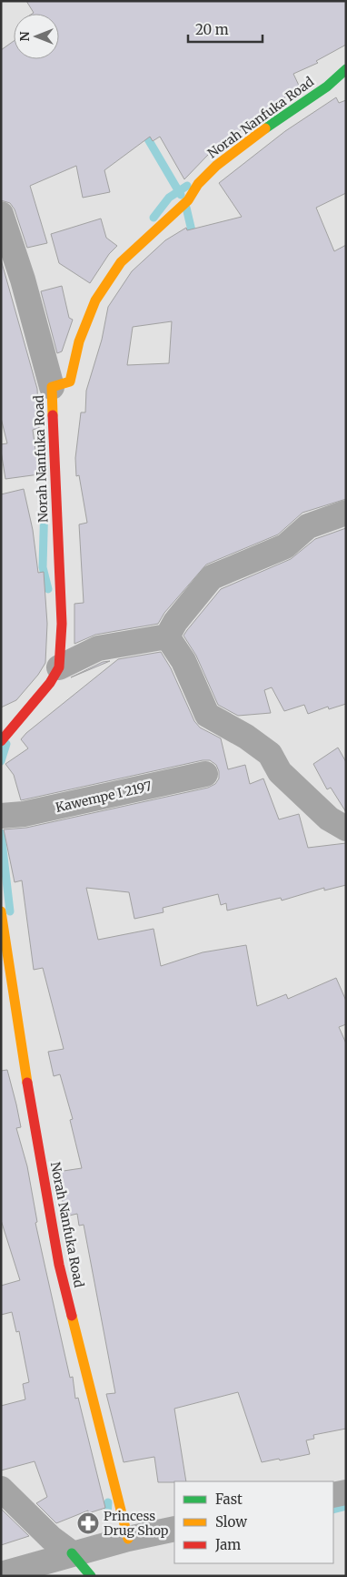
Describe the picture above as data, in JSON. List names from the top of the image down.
{
  "streets": {
    "street": ["Norah Nanfuka Road", "Kawempe I 2197"]
  },
  "places": {
    "pharmacy": ["Princess Drug Shop"]
  },
  "legend": ["Fast", "Slow", "Jam"],
  "scale_bar": "20 m",
  "north": "left"
}
